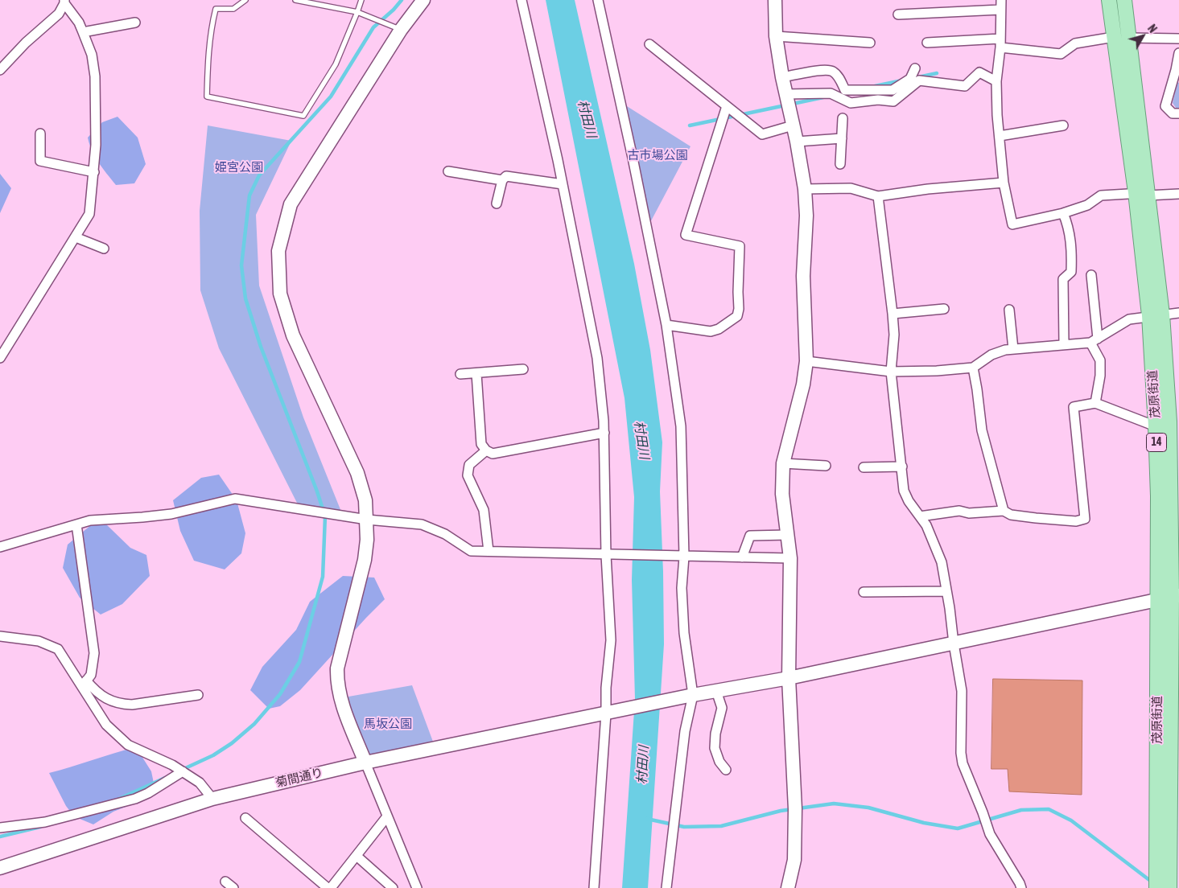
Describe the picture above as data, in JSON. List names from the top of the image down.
{
  "streets": {
    "main road": ["茂原街道", "14"],
    "street": ["菊間通り"]
  },
  "crossings": [
    ["茂原街道", "菊間通り"]
  ],
  "water": ["村田川"],
  "parks": ["古市場公園", "姫宮公園", "馬坂公園"],
  "north": "top right"
}
